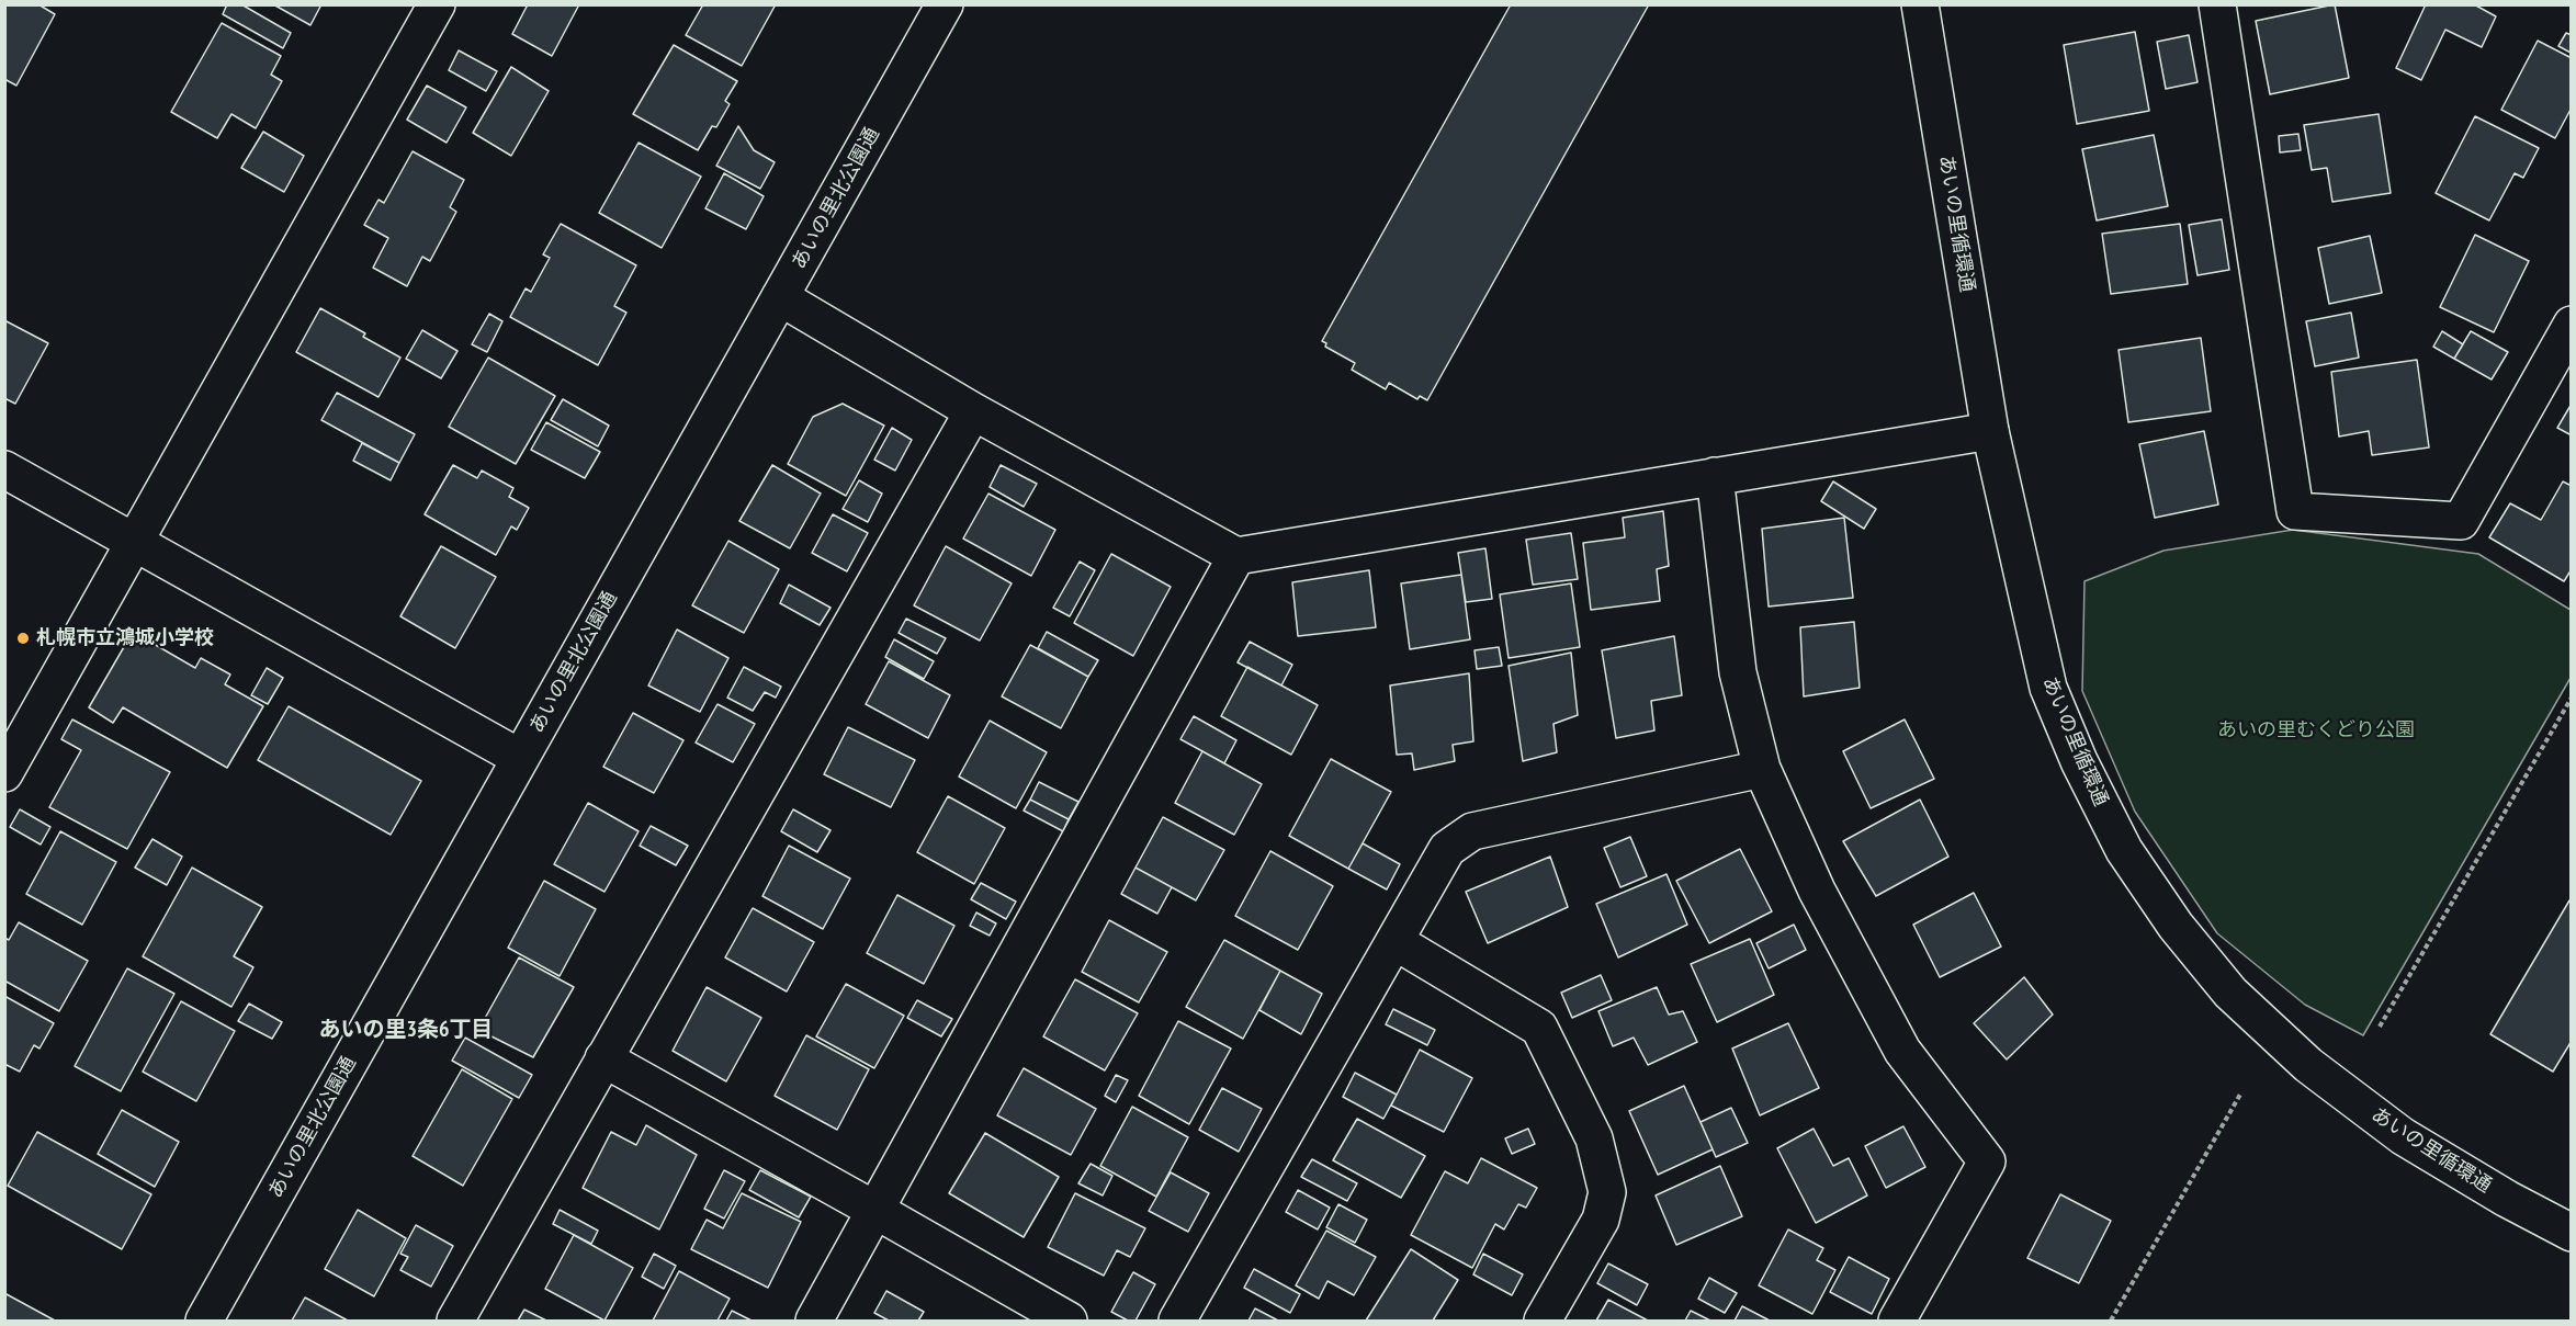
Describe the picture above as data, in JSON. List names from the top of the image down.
{
  "streets": {
    "street": ["あいの里北公園通", "あいの里循環通"]
  },
  "districts": ["あいの里3条6丁目"],
  "parks": ["あいの里むくどり公園"],
  "places": ["札幌市立鴻城小学校"]
}
